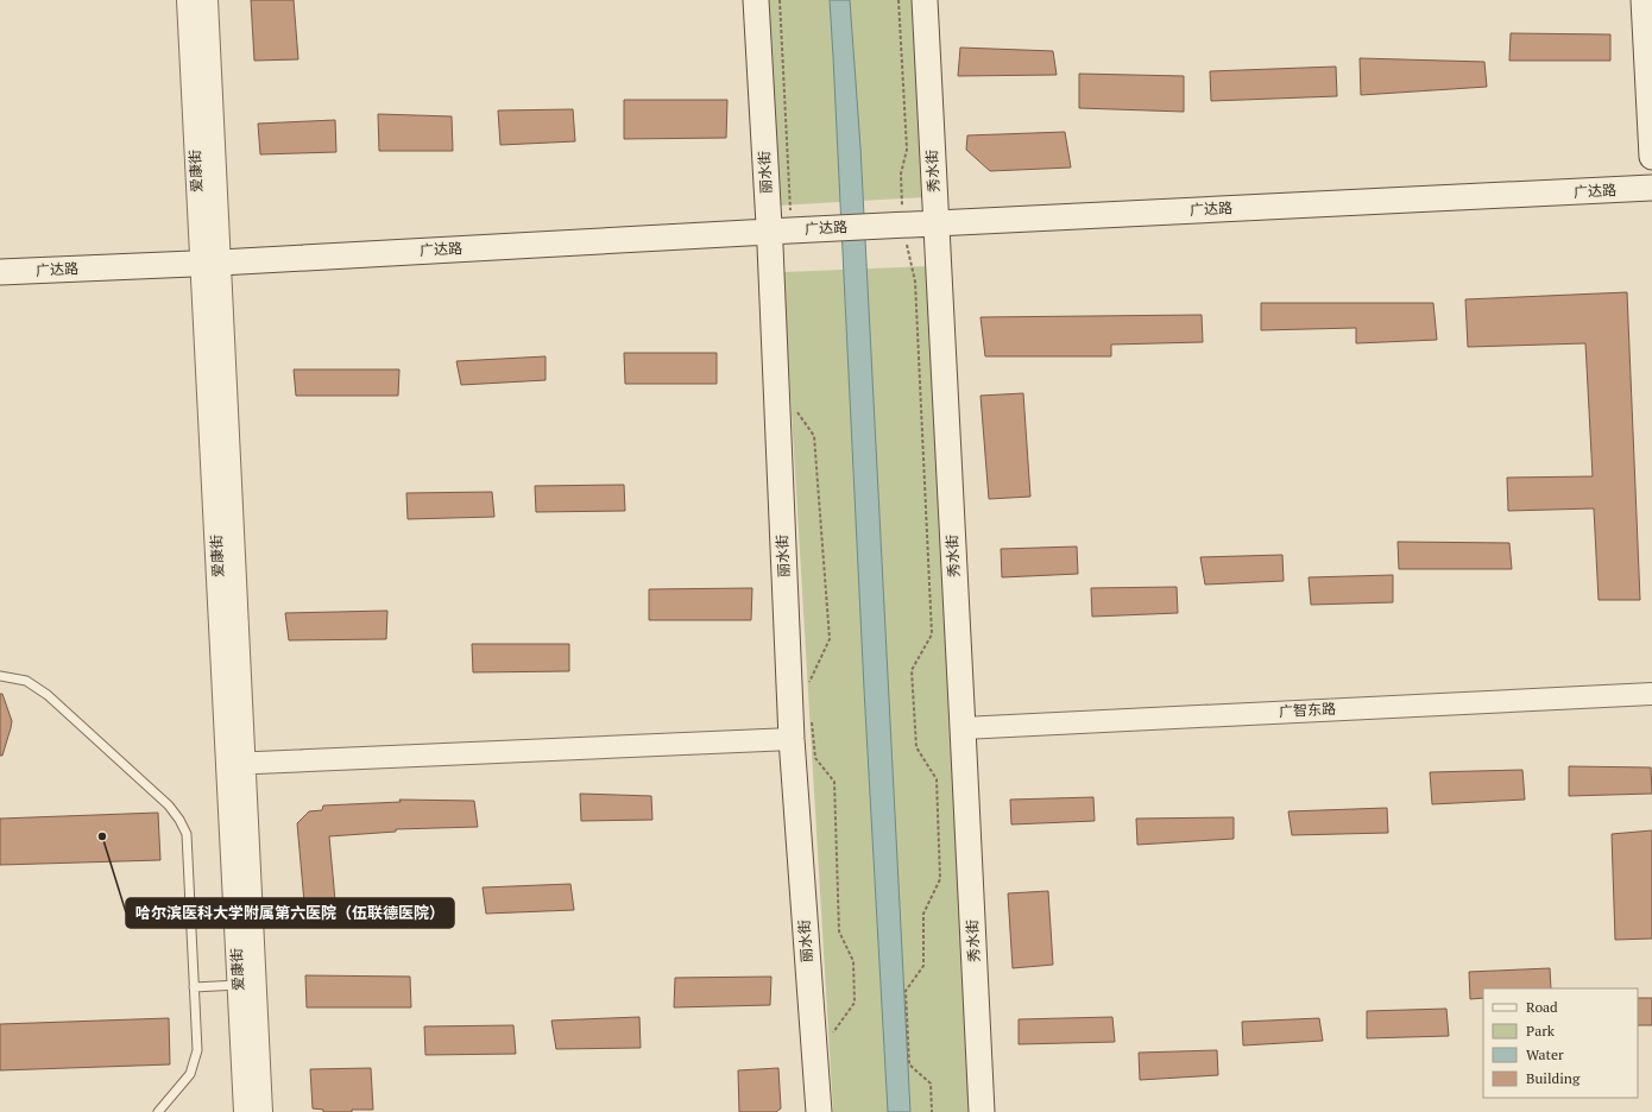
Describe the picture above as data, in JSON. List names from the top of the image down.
{
  "streets": {
    "main road": ["秀水街", "丽水街", "广达路"],
    "street": ["爱康街", "广智东路"]
  },
  "crossings": [
    ["爱康街", "广达路"],
    ["秀水街", "广达路"],
    ["秀水街", "广智东路"],
    ["丽水街", "广达路"]
  ],
  "places": ["哈尔滨医科大学附属第六医院（伍联德医院）"],
  "legend": [
    "Road",
    "Park",
    "Water",
    "Building"
  ]
}
